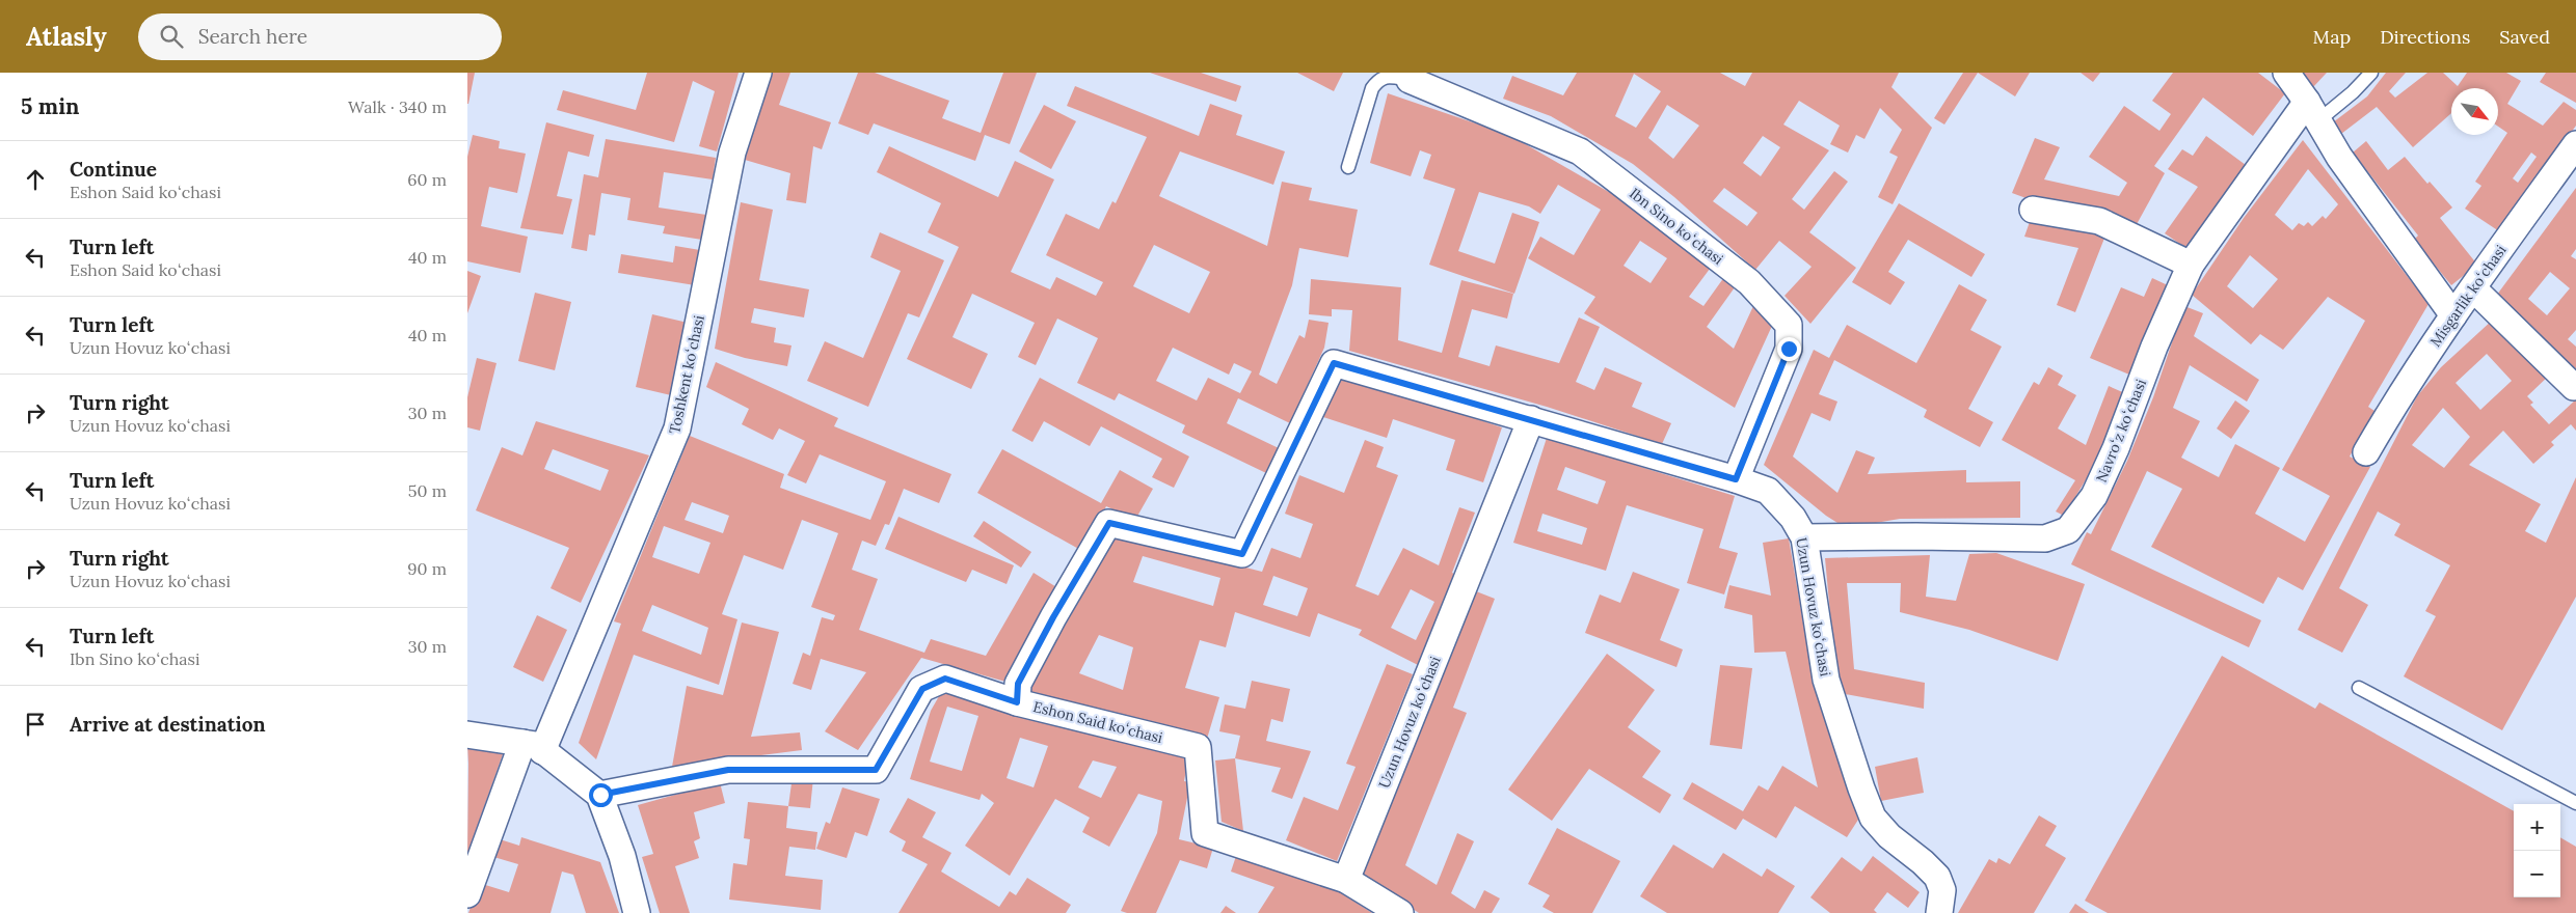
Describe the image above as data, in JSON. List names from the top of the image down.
{
  "streets": {
    "street": [
      "Ibn Sino koʻchasi",
      "Misgarlik koʻchasi",
      "Toshkent koʻchasi",
      "Navroʻz koʻchasi",
      "Uzun Hovuz koʻchasi",
      "Eshon Said koʻchasi"
    ]
  },
  "crossings": [
    ["Ibn Sino koʻchasi", "Uzun Hovuz koʻchasi"],
    ["Navroʻz koʻchasi", "Uzun Hovuz koʻchasi"],
    ["Uzun Hovuz koʻchasi", "Eshon Said koʻchasi"]
  ],
  "north": "bottom right",
  "page": {
    "header": "Atlasly",
    "search": "Search here",
    "nav": ["Map", "Directions", "Saved"],
    "heading": ["5 min", "Walk · 340 m"],
    "list": [
      ["Continue", "Eshon Said koʻchasi", "60 m"],
      ["Turn left", "Eshon Said koʻchasi", "40 m"],
      ["Turn left", "Uzun Hovuz koʻchasi", "40 m"],
      ["Turn right", "Uzun Hovuz koʻchasi", "30 m"],
      ["Turn left", "Uzun Hovuz koʻchasi", "50 m"],
      ["Turn right", "Uzun Hovuz koʻchasi", "90 m"],
      ["Turn left", "Ibn Sino koʻchasi", "30 m"],
      "Arrive at destination"
    ],
    "map_buttons": ["+", "−"]
  }
}
